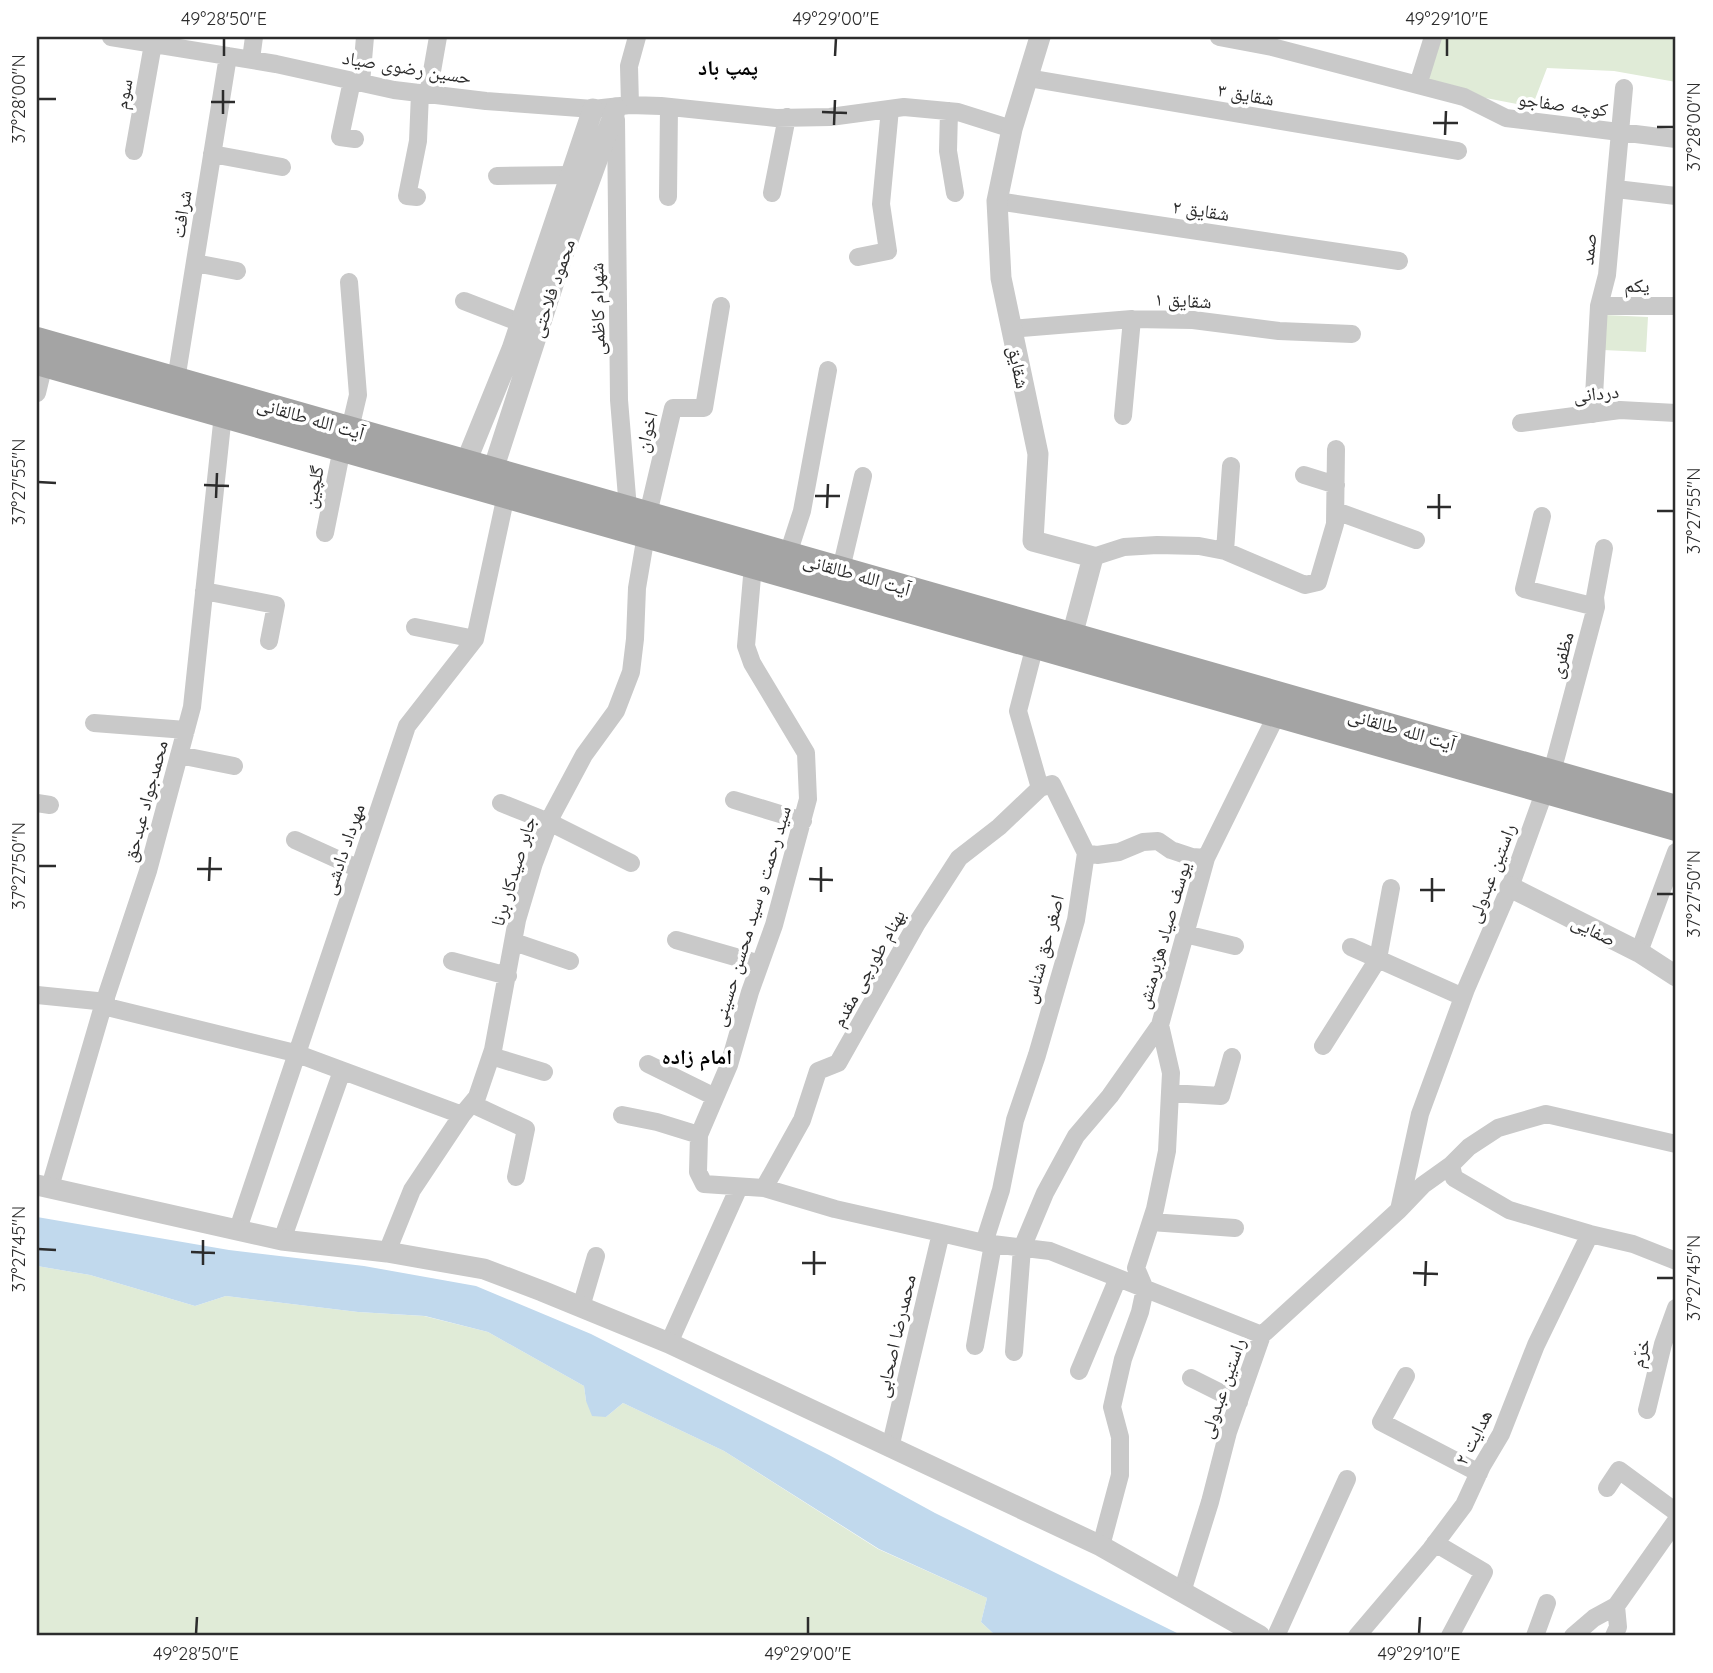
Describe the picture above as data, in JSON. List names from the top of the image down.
{
  "streets": {
    "main road": ["آیت الله طالقانی"],
    "street": [
      "حسین رضوی صیاد",
      "سوم",
      "شقایق ۳",
      "کوچه صفاجو",
      "شقایق ۲",
      "شرافت",
      "صمد",
      "یکم",
      "محمود فلاحتی",
      "شقایق ۱",
      "شهرام کاظمی",
      "شقایق",
      "دردانی",
      "اخوان",
      "گلچین",
      "مظفری",
      "محمدجواد عبدحق",
      "مهرداد دادشی",
      "جابر صیدکار برنا",
      "راستین عبدولی",
      "سید رحمت و سید محسن حسینی",
      "صفایی",
      "یوسف صیاد هژبرمنش",
      "اصغر حق شناس",
      "بهنام طورچی مقدم",
      "محمدرضا اصحابی",
      "خرّم",
      "هدایت ۲"
    ]
  },
  "crossings": [
    ["حسین رضوی صیاد", "سوم"],
    ["حسین رضوی صیاد", "شرافت"],
    ["حسین رضوی صیاد", "محمود فلاحتی"],
    ["حسین رضوی صیاد", "شهرام کاظمی"],
    ["حسین رضوی صیاد", "شقایق"],
    ["شقایق ۳", "شقایق"],
    ["کوچه صفاجو", "صمد"],
    ["شقایق ۲", "شقایق"],
    ["شرافت", "آیت الله طالقانی"],
    ["صمد", "یکم"],
    ["صمد", "دردانی"],
    ["محمود فلاحتی", "شهرام کاظمی"],
    ["محمود فلاحتی", "آیت الله طالقانی"],
    ["محمود فلاحتی", "مهرداد دادشی"],
    ["شقایق ۱", "شقایق"],
    ["شهرام کاظمی", "آیت الله طالقانی"],
    ["شهرام کاظمی", "اخوان"],
    ["شهرام کاظمی", "جابر صیدکار برنا"],
    ["آیت الله طالقانی", "اخوان"],
    ["آیت الله طالقانی", "گلچین"],
    ["آیت الله طالقانی", "مظفری"],
    ["آیت الله طالقانی", "محمدجواد عبدحق"],
    ["آیت الله طالقانی", "مهرداد دادشی"],
    ["آیت الله طالقانی", "جابر صیدکار برنا"],
    ["آیت الله طالقانی", "راستین عبدولی"],
    ["آیت الله طالقانی", "سید رحمت و سید محسن حسینی"],
    ["آیت الله طالقانی", "یوسف صیاد هژبرمنش"],
    ["اخوان", "جابر صیدکار برنا"],
    ["مظفری", "راستین عبدولی"],
    ["راستین عبدولی", "سید رحمت و سید محسن حسینی"],
    ["راستین عبدولی", "صفایی"],
    ["سید رحمت و سید محسن حسینی", "یوسف صیاد هژبرمنش"],
    ["سید رحمت و سید محسن حسینی", "اصغر حق شناس"],
    ["سید رحمت و سید محسن حسینی", "بهنام طورچی مقدم"],
    ["سید رحمت و سید محسن حسینی", "محمدرضا اصحابی"]
  ],
  "districts": ["پمپ باد", "امام زاده"],
  "coordinates": [
    "49°28'50\"E",
    "49°29'00\"E",
    "49°29'10\"E",
    "37°28'00\"N",
    "37°27'55\"N",
    "37°27'50\"N",
    "37°27'45\"N"
  ]
}
